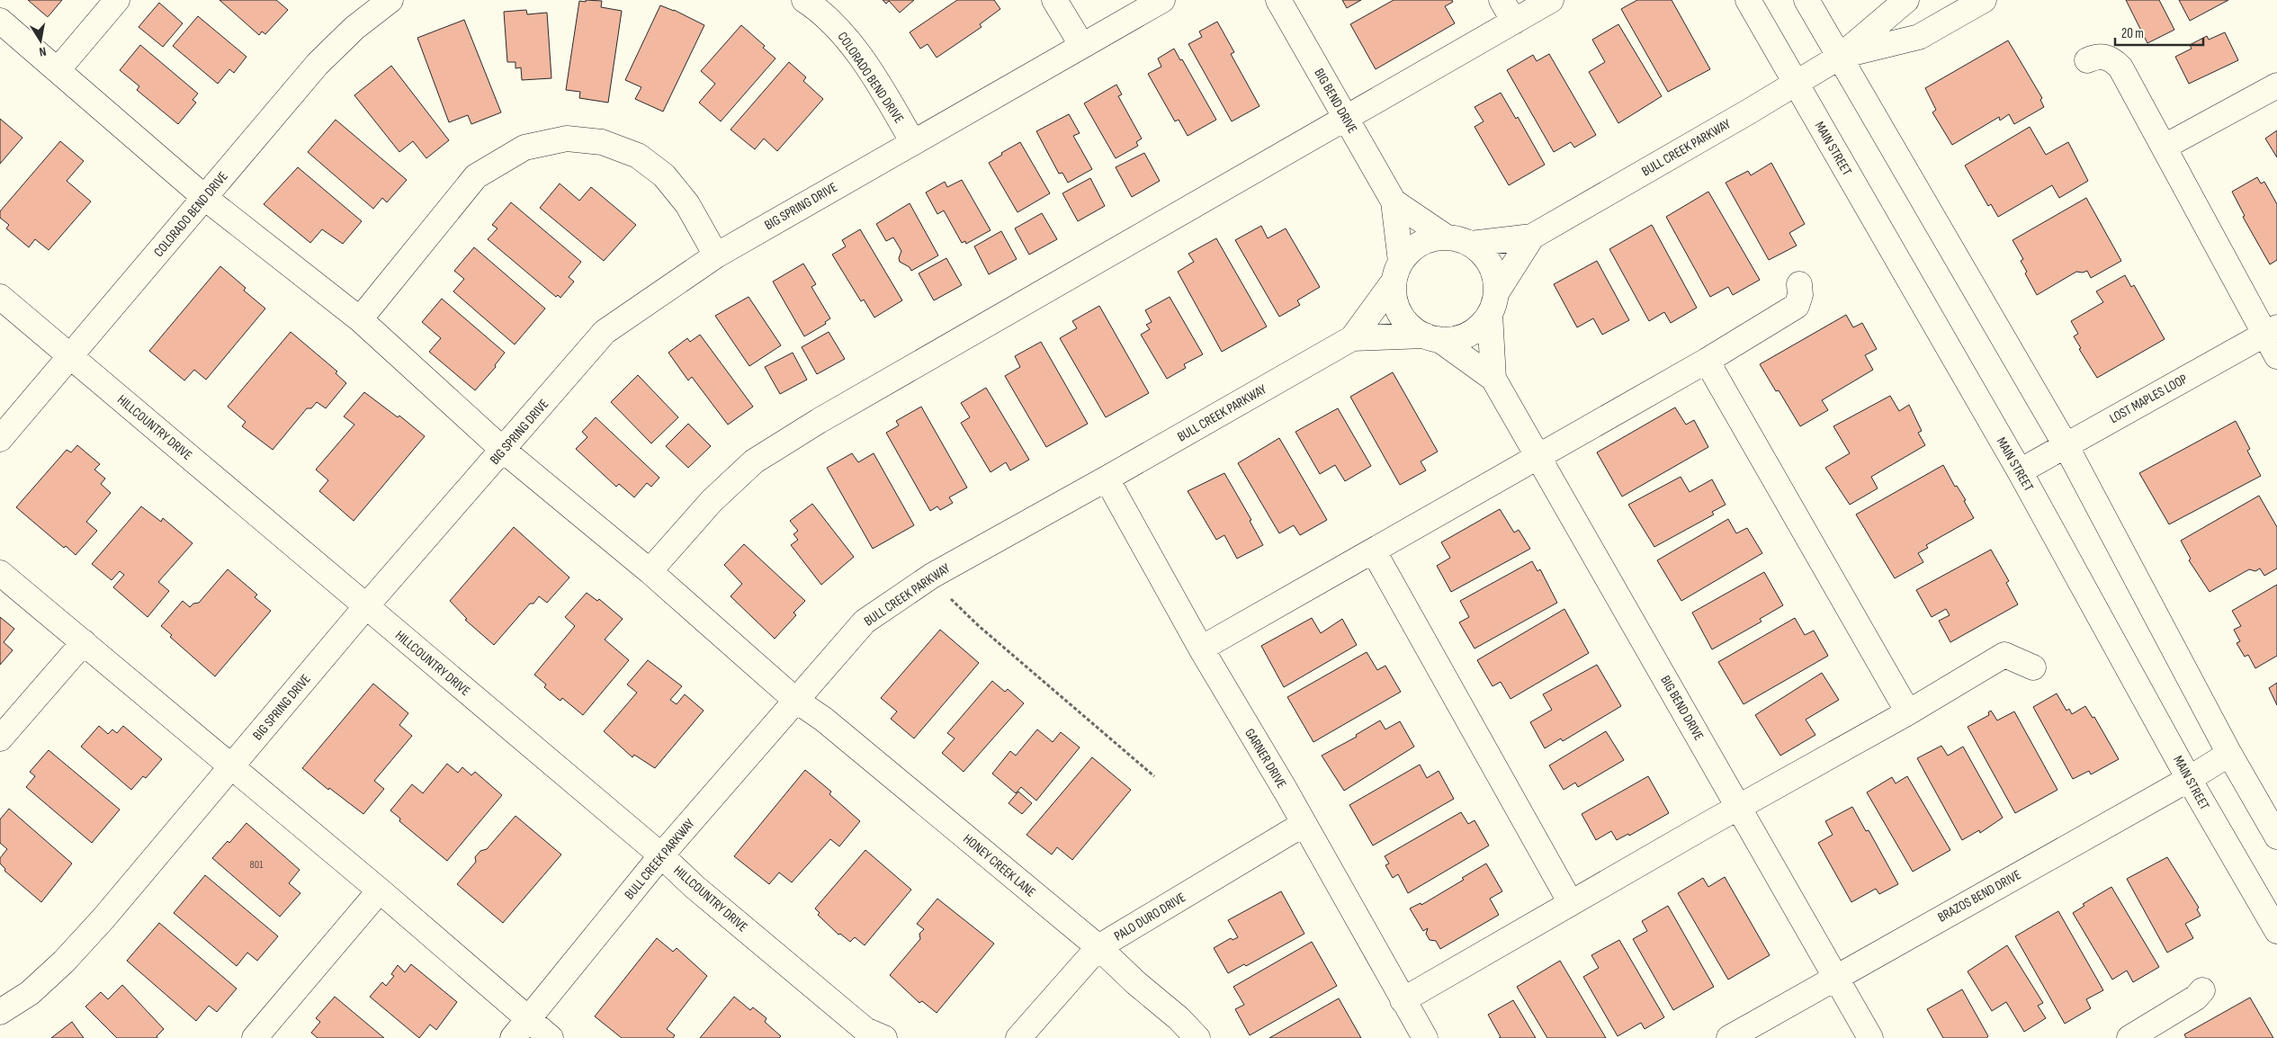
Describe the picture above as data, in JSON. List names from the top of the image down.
{
  "streets": {
    "street": [
      "COLORADO BEND DRIVE",
      "BIG BEND DRIVE",
      "BULL CREEK PARKWAY",
      "MAIN STREET",
      "BIG SPRING DRIVE",
      "LOST MAPLES LOOP",
      "HILLCOUNTRY DRIVE",
      "GARNER DRIVE",
      "HONEY CREEK LANE",
      "BRAZOS BEND DRIVE",
      "PALO DURO DRIVE"
    ]
  },
  "crossings": [
    ["COLORADO BEND DRIVE", "BIG SPRING DRIVE"],
    ["COLORADO BEND DRIVE", "HILLCOUNTRY DRIVE"],
    ["COLORADO BEND DRIVE", "HONEY CREEK LANE"],
    ["BIG BEND DRIVE", "BULL CREEK PARKWAY"],
    ["BIG BEND DRIVE", "BRAZOS BEND DRIVE"],
    ["BULL CREEK PARKWAY", "MAIN STREET"],
    ["BULL CREEK PARKWAY", "HILLCOUNTRY DRIVE"],
    ["BULL CREEK PARKWAY", "GARNER DRIVE"],
    ["BULL CREEK PARKWAY", "HONEY CREEK LANE"],
    ["MAIN STREET", "LOST MAPLES LOOP"],
    ["MAIN STREET", "BRAZOS BEND DRIVE"],
    ["BIG SPRING DRIVE", "HILLCOUNTRY DRIVE"],
    ["BIG SPRING DRIVE", "HONEY CREEK LANE"],
    ["GARNER DRIVE", "PALO DURO DRIVE"],
    ["HONEY CREEK LANE", "PALO DURO DRIVE"]
  ],
  "house_numbers": ["801"],
  "scale_bar": "20 m",
  "north": "bottom"
}
